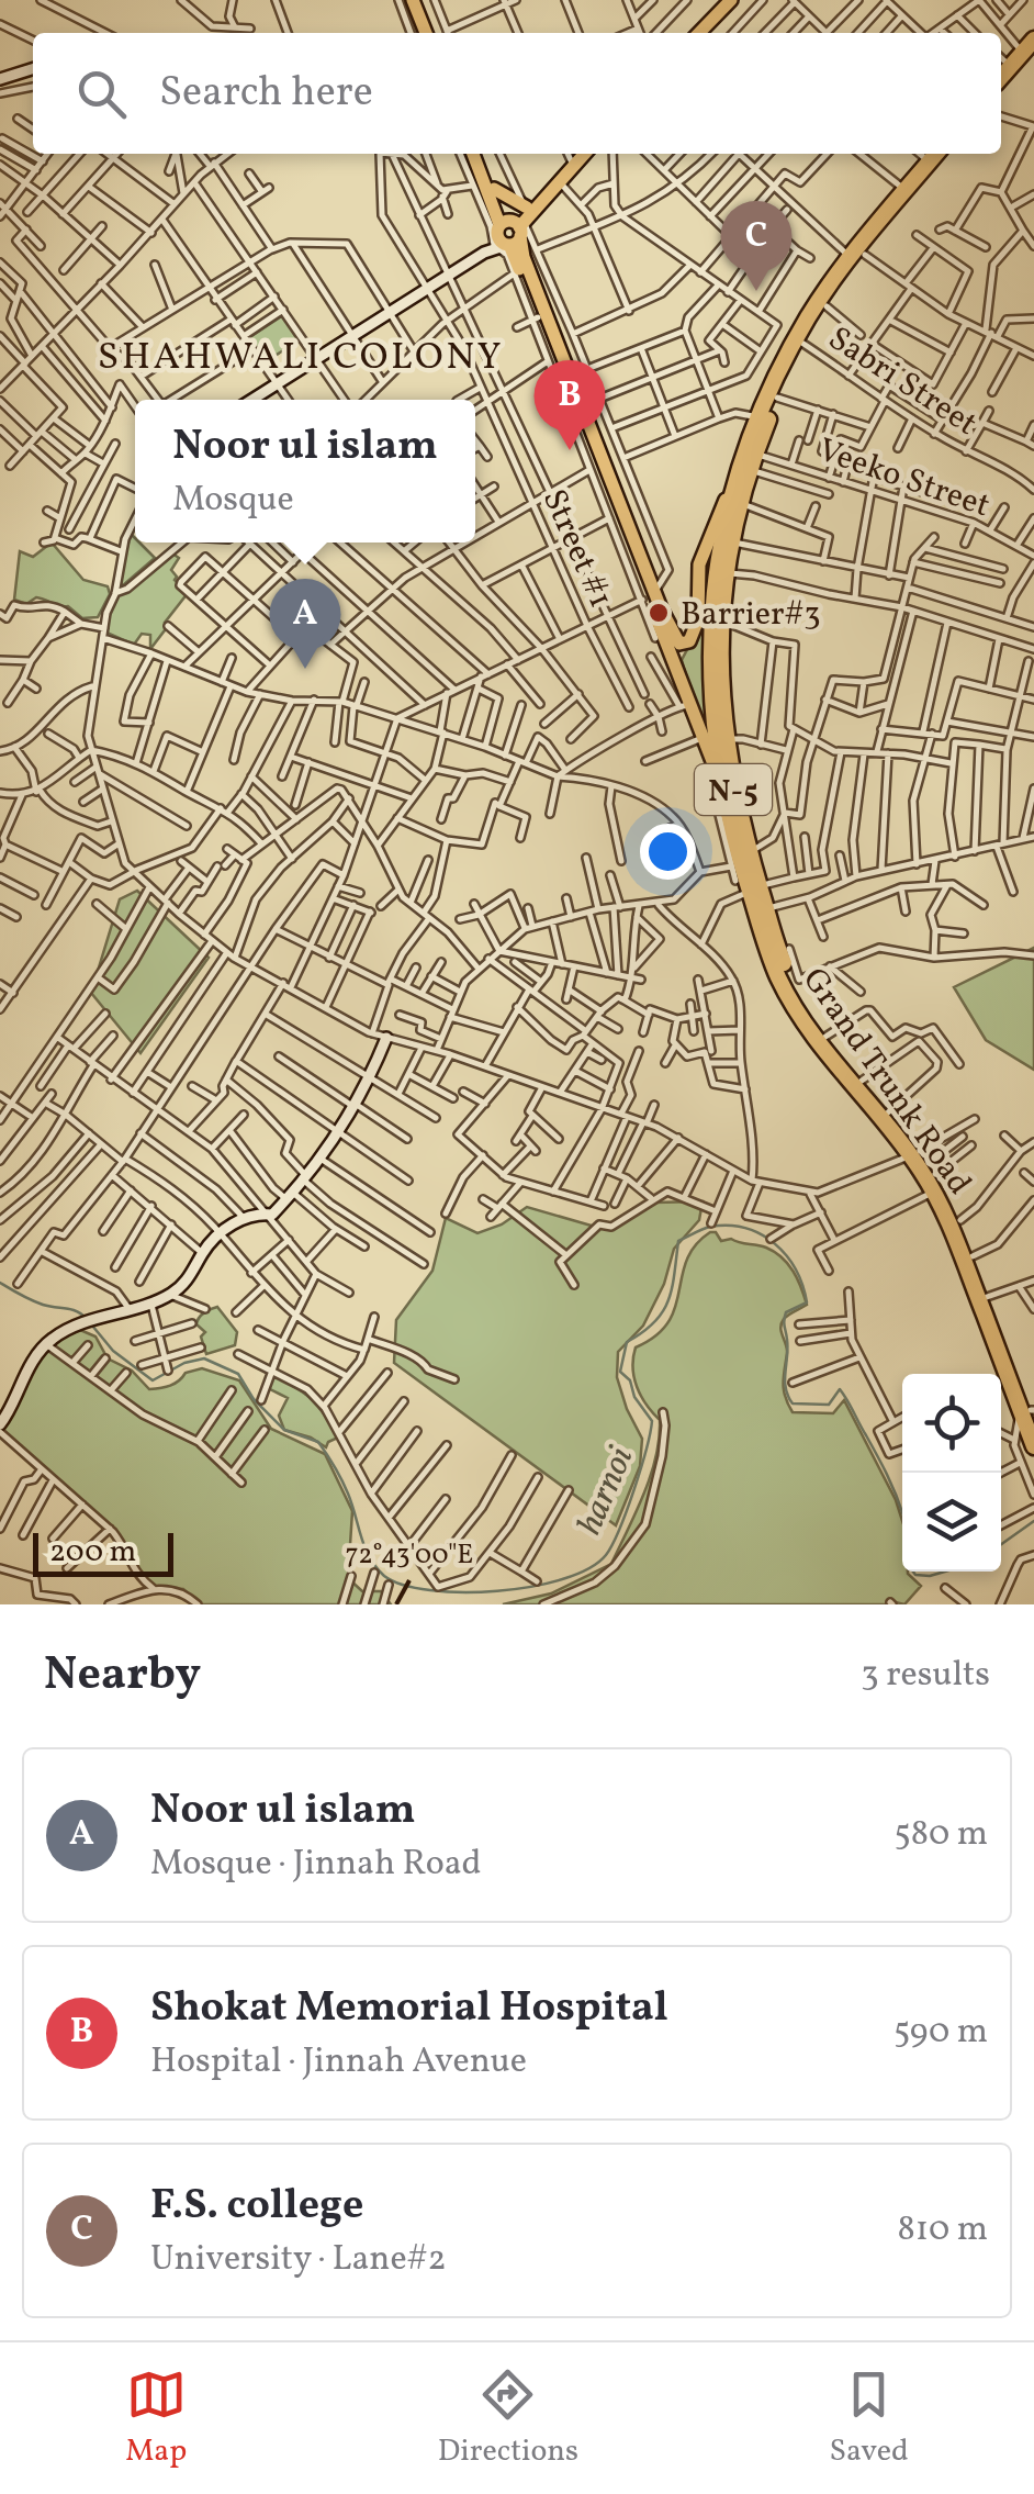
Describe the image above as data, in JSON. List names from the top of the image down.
{
  "streets": {
    "highway": ["N-5", "Grand Trunk Road"],
    "street": ["Sabri Street", "Veeko Street", "Street #1"]
  },
  "crossings": [
    ["Sabri Street", "Grand Trunk Road"],
    ["Veeko Street", "Grand Trunk Road"]
  ],
  "districts": ["SHAHWALI COLONY"],
  "water": ["harnoi"],
  "places": ["Barrier#3"],
  "scale_bar": "200 m",
  "page": {
    "search": "Search here",
    "pins": ["C", "B", "A"],
    "popup": ["Noor ul islam", "Mosque"],
    "scale": "200 m",
    "heading": ["Nearby", "3 results"],
    "list": [
      {
        "mark": "A",
        "name": "Noor ul islam",
        "note": "Mosque · Jinnah Road",
        "value": "580 m"
      },
      {
        "mark": "B",
        "name": "Shokat Memorial Hospital",
        "note": "Hospital · Jinnah Avenue",
        "value": "590 m"
      },
      {
        "mark": "C",
        "name": "F.S. college",
        "note": "University · Lane#2",
        "value": "810 m"
      }
    ],
    "nav": ["Map", "Directions", "Saved"]
  },
  "coordinates": ["72°43'00\"E"]
}
